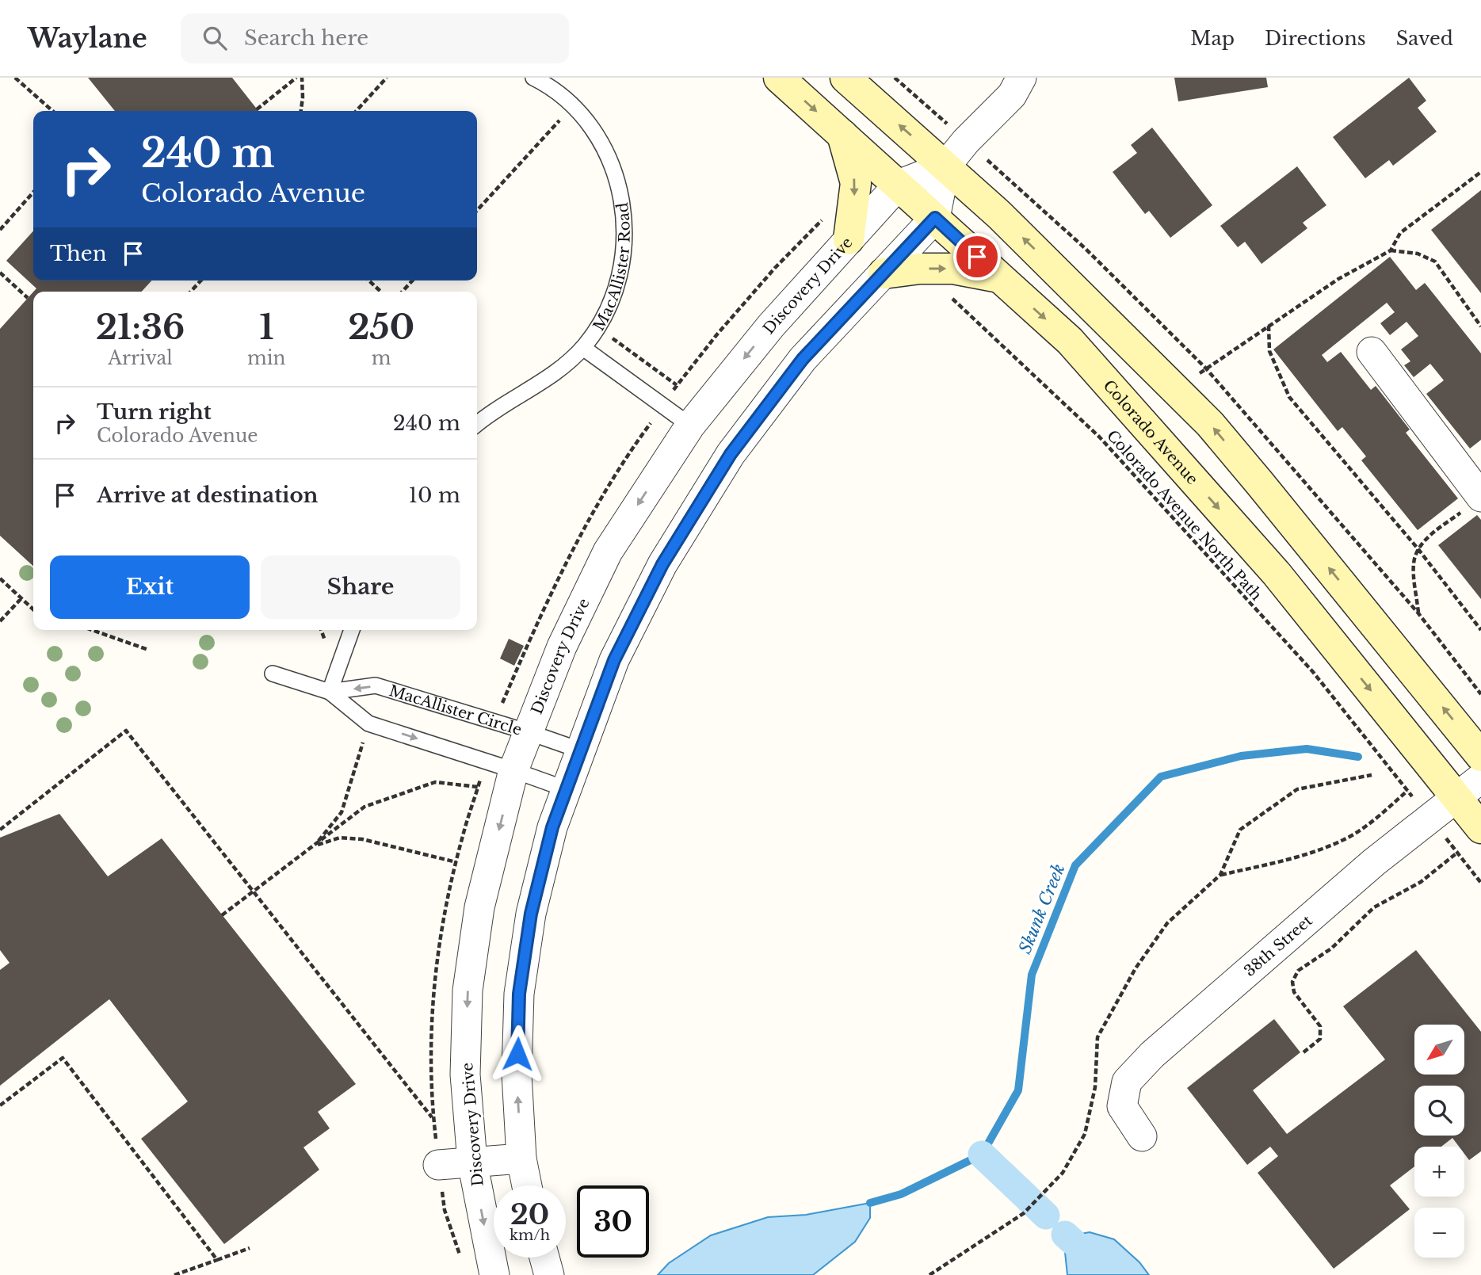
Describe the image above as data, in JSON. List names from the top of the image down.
{
  "streets": {
    "main road": ["Colorado Avenue"],
    "street": ["Discovery Drive", "38th Street"],
    "lane": ["MacAllister Road", "MacAllister Circle"],
    "path": ["Colorado Avenue North Path"]
  },
  "crossings": [
    ["Discovery Drive", "Colorado Avenue"],
    ["Discovery Drive", "MacAllister Circle"],
    ["Colorado Avenue", "38th Street"],
    ["Colorado Avenue North Path", "38th Street"]
  ],
  "water": ["Skunk Creek"],
  "north": "bottom left",
  "page": {
    "header": "Waylane",
    "search": "Search here",
    "nav": ["Map", "Directions", "Saved"],
    "turn": ["240 m", "Colorado Avenue"],
    "then": "Then",
    "eta": [
      "21:36",
      "Arrival",
      "1",
      "min",
      "250",
      "m"
    ],
    "list": [
      {
        "name": "Turn right",
        "note": "Colorado Avenue",
        "value": "240 m"
      },
      {
        "name": "Arrive at destination",
        "value": "10 m"
      }
    ],
    "buttons": ["Exit", "Share"],
    "map_buttons": ["+", "−"],
    "speed": "20 km/h",
    "limit": "30"
  }
}
